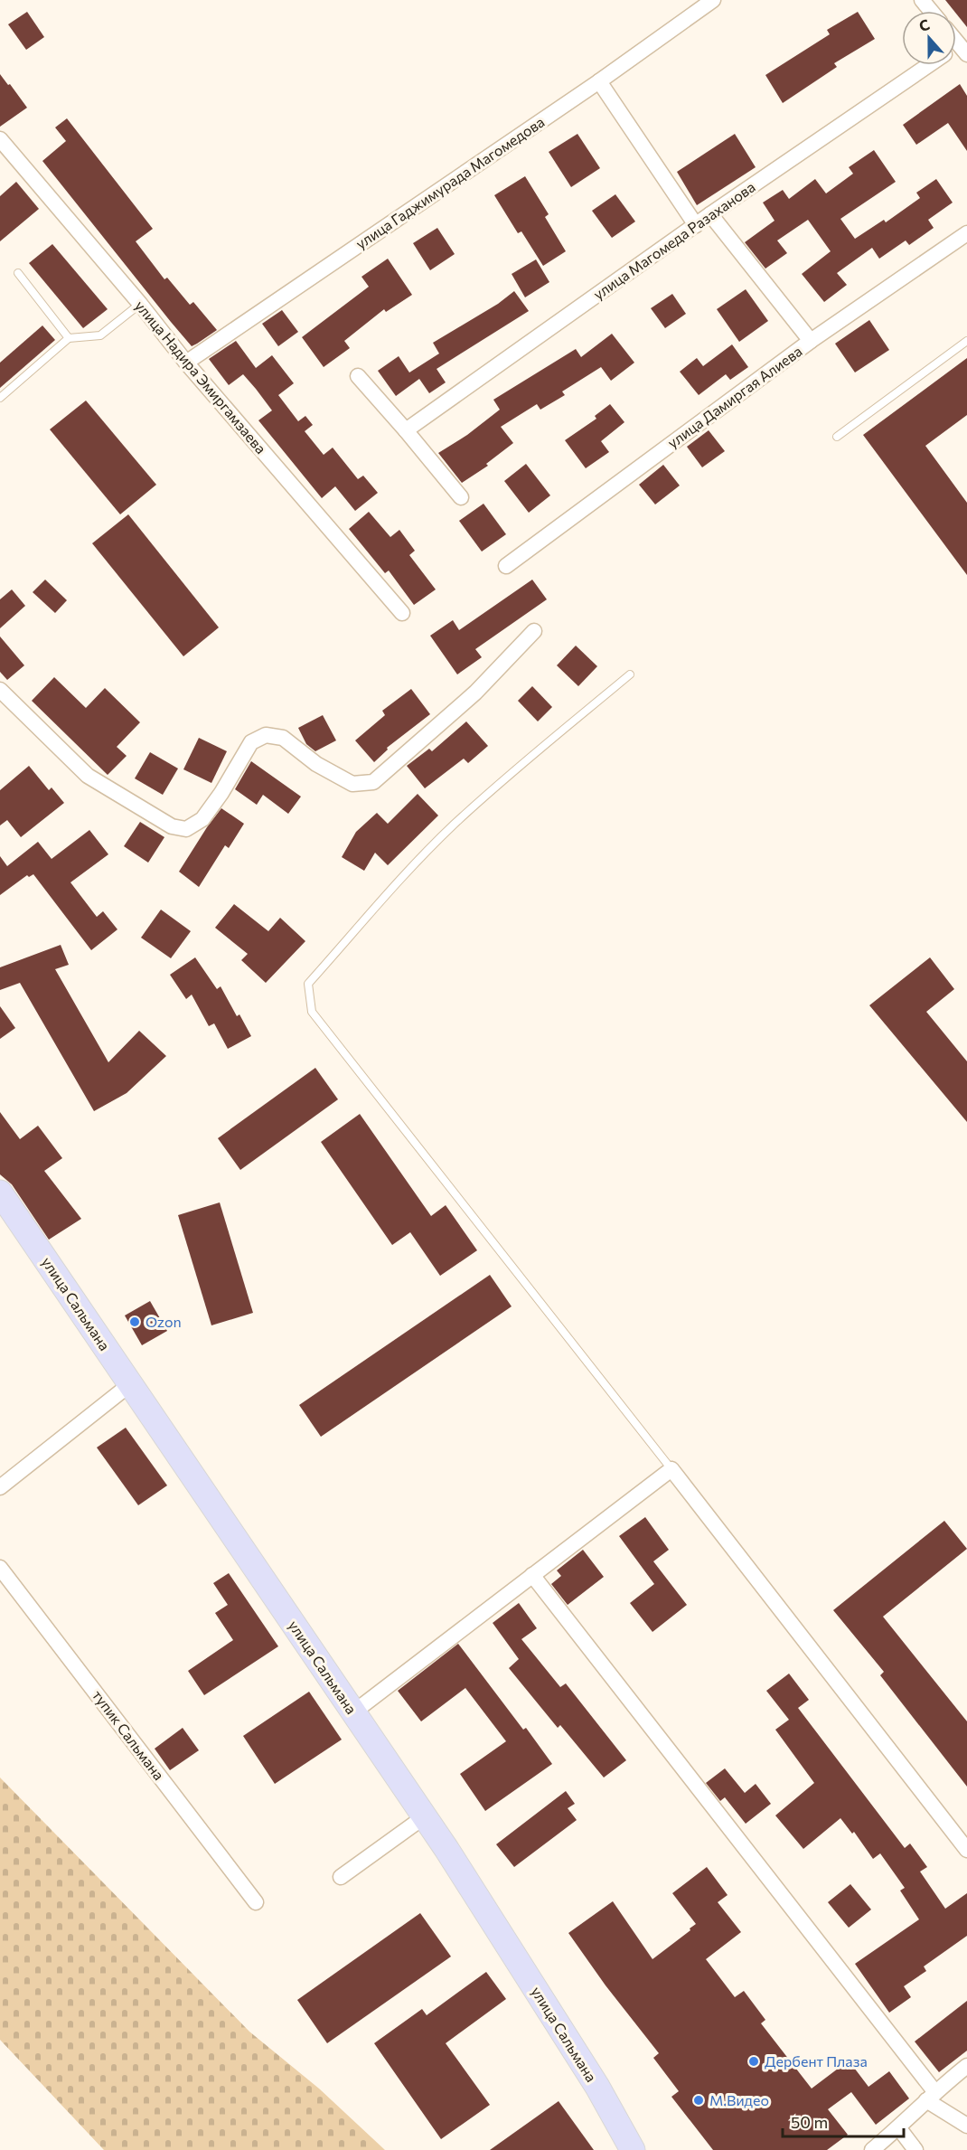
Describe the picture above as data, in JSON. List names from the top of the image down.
{
  "streets": {
    "main road": ["улица Сальмана"],
    "street": [
      "улица Гаджимурада Магомедова",
      "улица Магомеда Разаханова",
      "улица Надира Эмиргамзаева",
      "улица Дамиргая Алиева",
      "тупик Сальмана"
    ]
  },
  "crossings": [
    ["улица Гаджимурада Магомедова", "улица Надира Эмиргамзаева"]
  ],
  "places": ["Ozon", "Дербент Плаза", "M.Видео"],
  "scale_bar": "50 m",
  "north": "top"
}
